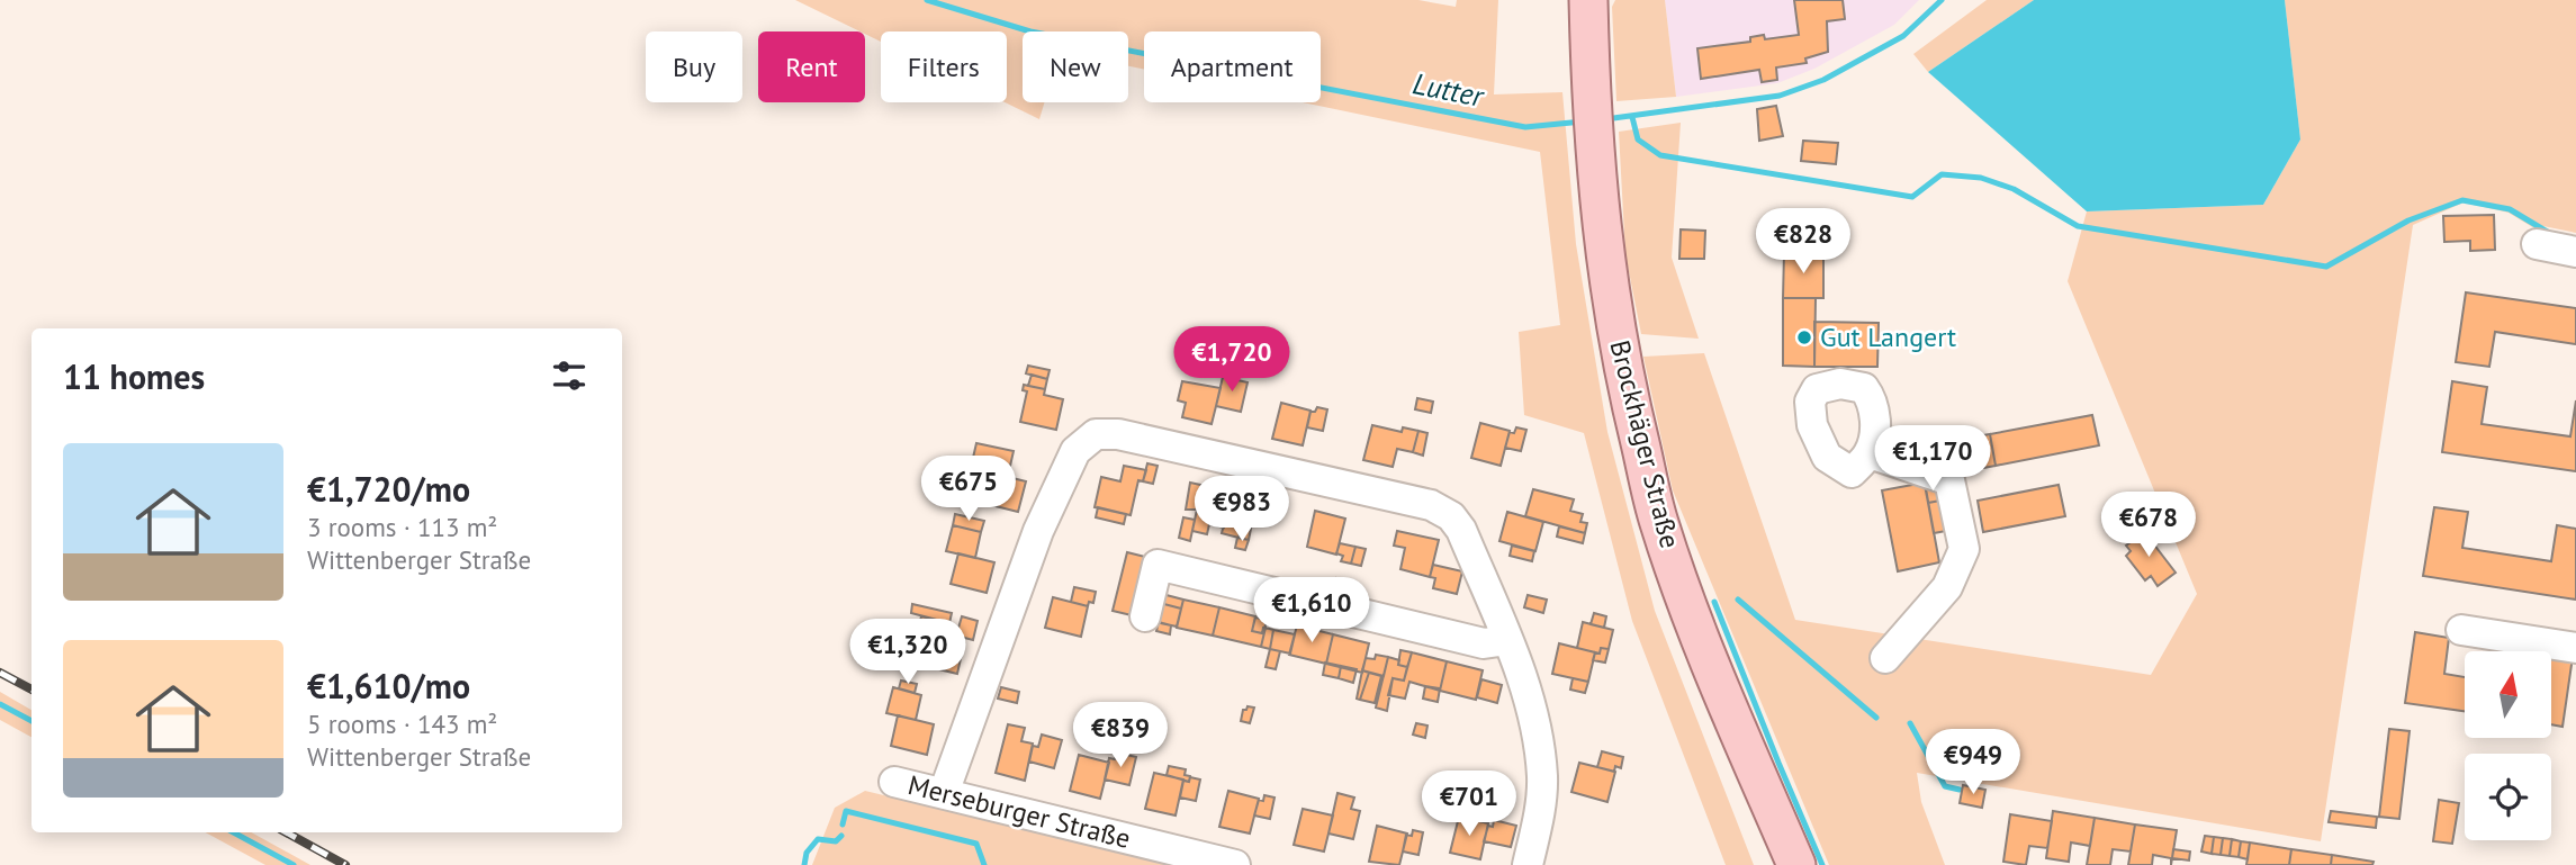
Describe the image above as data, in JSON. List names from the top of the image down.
{
  "streets": {
    "main road": ["Brockhäger Straße"],
    "street": ["Merseburger Straße"]
  },
  "water": ["Lutter"],
  "places": ["Gut Langert"],
  "north": "top",
  "page": {
    "chip": [
      "Buy",
      "Rent",
      "Filters",
      "New",
      "Apartment"
    ],
    "price": [
      "€828",
      "€1,720",
      "€1,170",
      "€675",
      "€983",
      "€678",
      "€1,610",
      "€1,320",
      "€839",
      "€949",
      "€701"
    ],
    "heading": "11 homes",
    "list": [
      {
        "name": "€1,720/mo",
        "note": "3 rooms · 113 m² · Wittenberger Straße"
      },
      {
        "name": "€1,610/mo",
        "note": "5 rooms · 143 m² · Wittenberger Straße"
      }
    ]
  }
}
